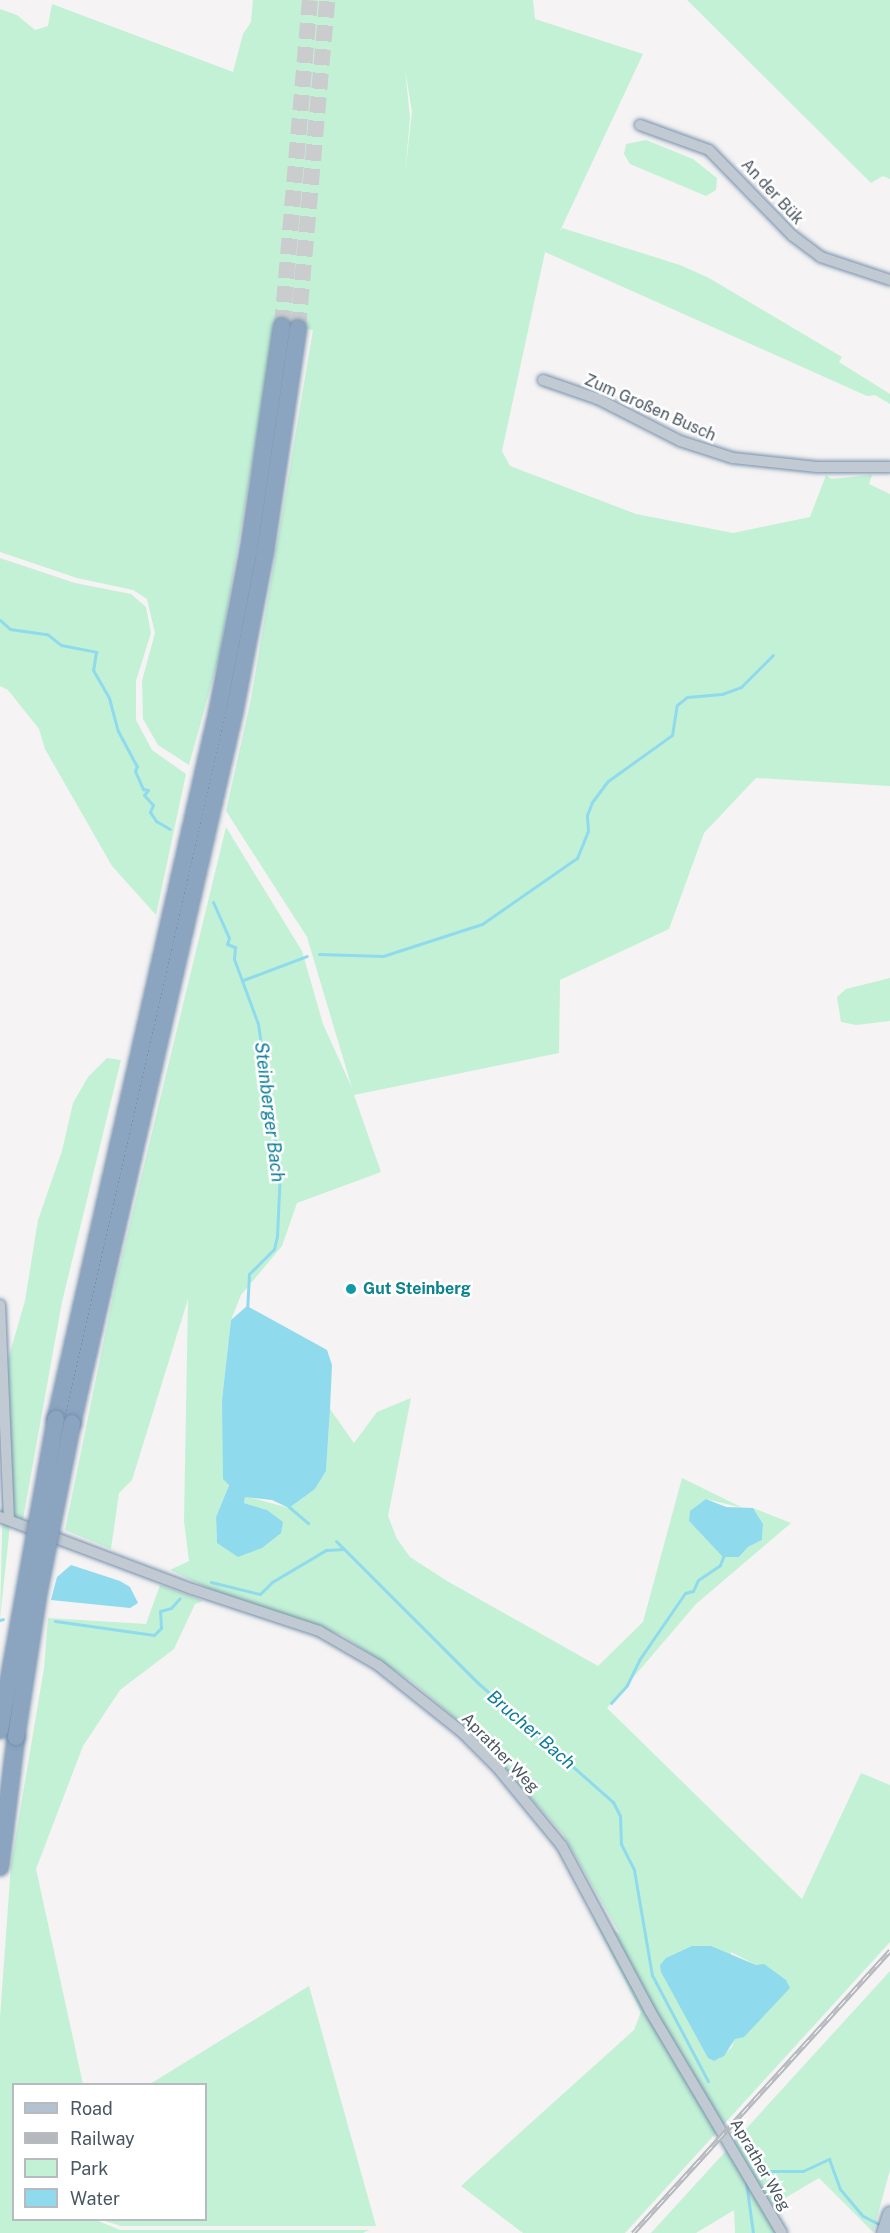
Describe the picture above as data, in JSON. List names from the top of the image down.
{
  "streets": {
    "street": ["An der Bük", "Zum Großen Busch", "Aprather Weg"]
  },
  "water": ["Steinberger Bach", "Brucher Bach"],
  "places": ["Gut Steinberg"],
  "legend": [
    "Road",
    "Railway",
    "Park",
    "Water"
  ]
}
